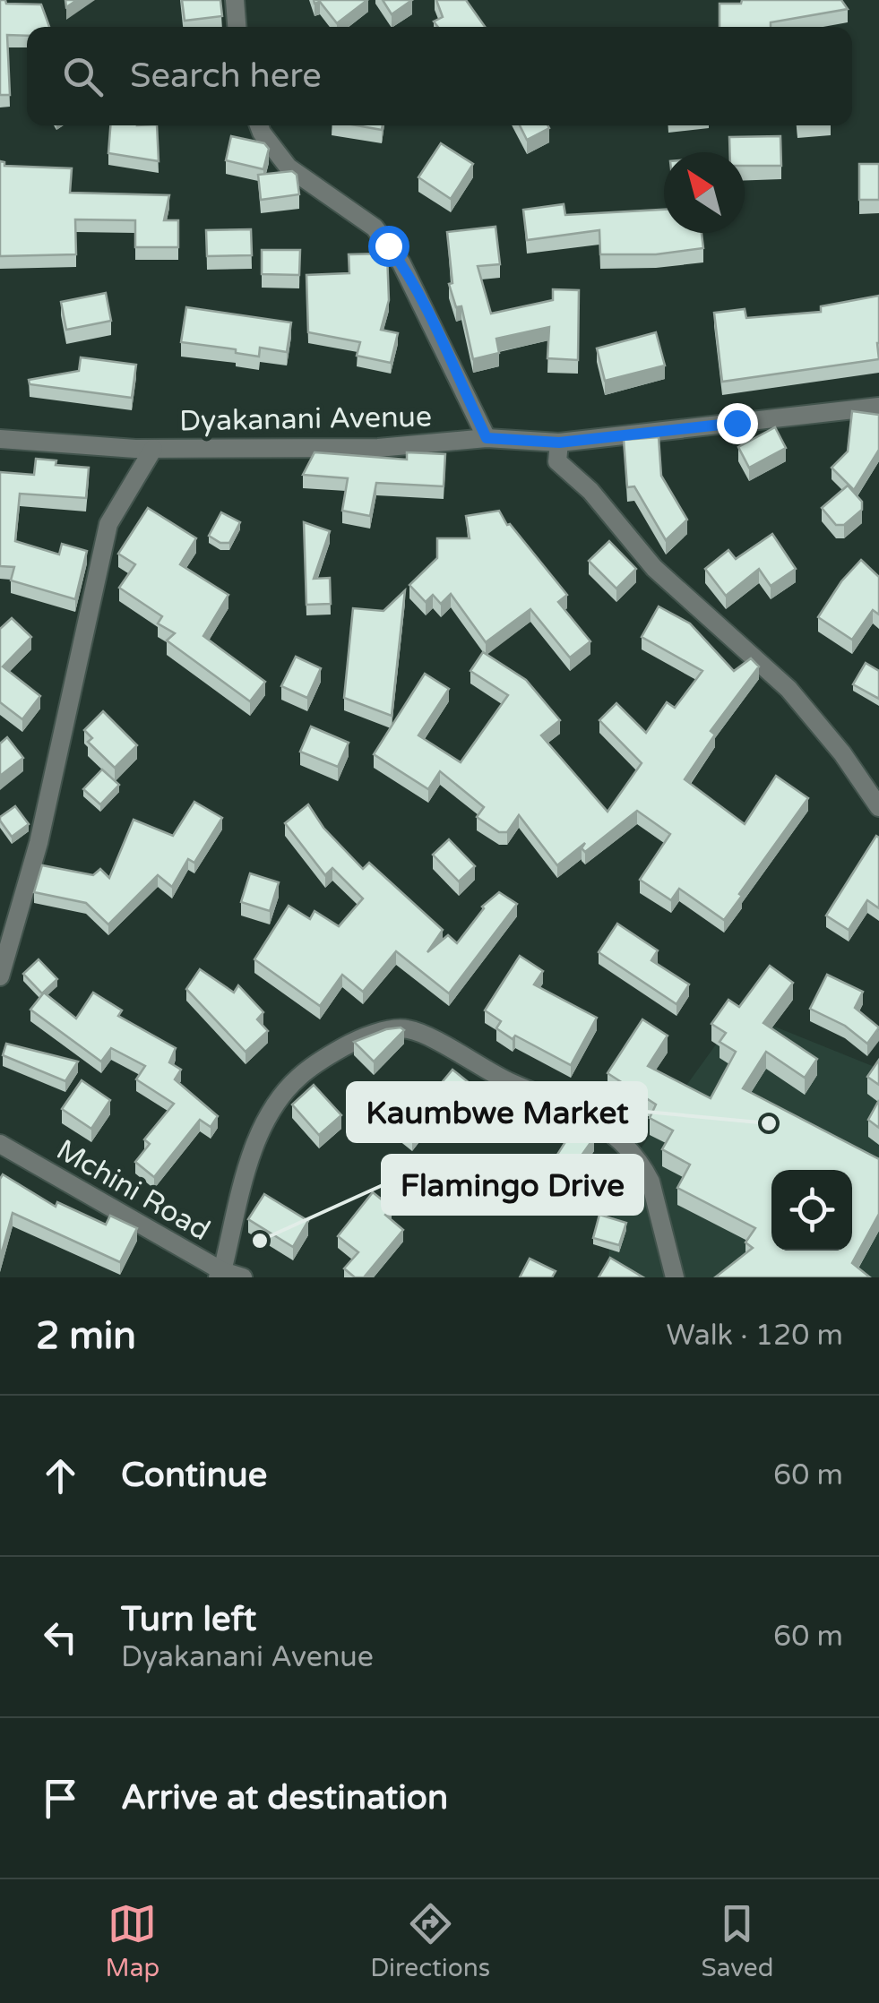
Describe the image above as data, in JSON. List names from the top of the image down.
{
  "streets": {
    "street": ["Dyakanani Avenue", "Mchini Road"]
  },
  "places": ["Kaumbwe Market", "Flamingo Drive"],
  "north": "top left",
  "page": {
    "search": "Search here",
    "heading": ["2 min", "Walk · 120 m"],
    "list": [
      ["Continue", "60 m"],
      ["Turn left", "Dyakanani Avenue", "60 m"],
      "Arrive at destination"
    ],
    "nav": ["Map", "Directions", "Saved"]
  }
}
